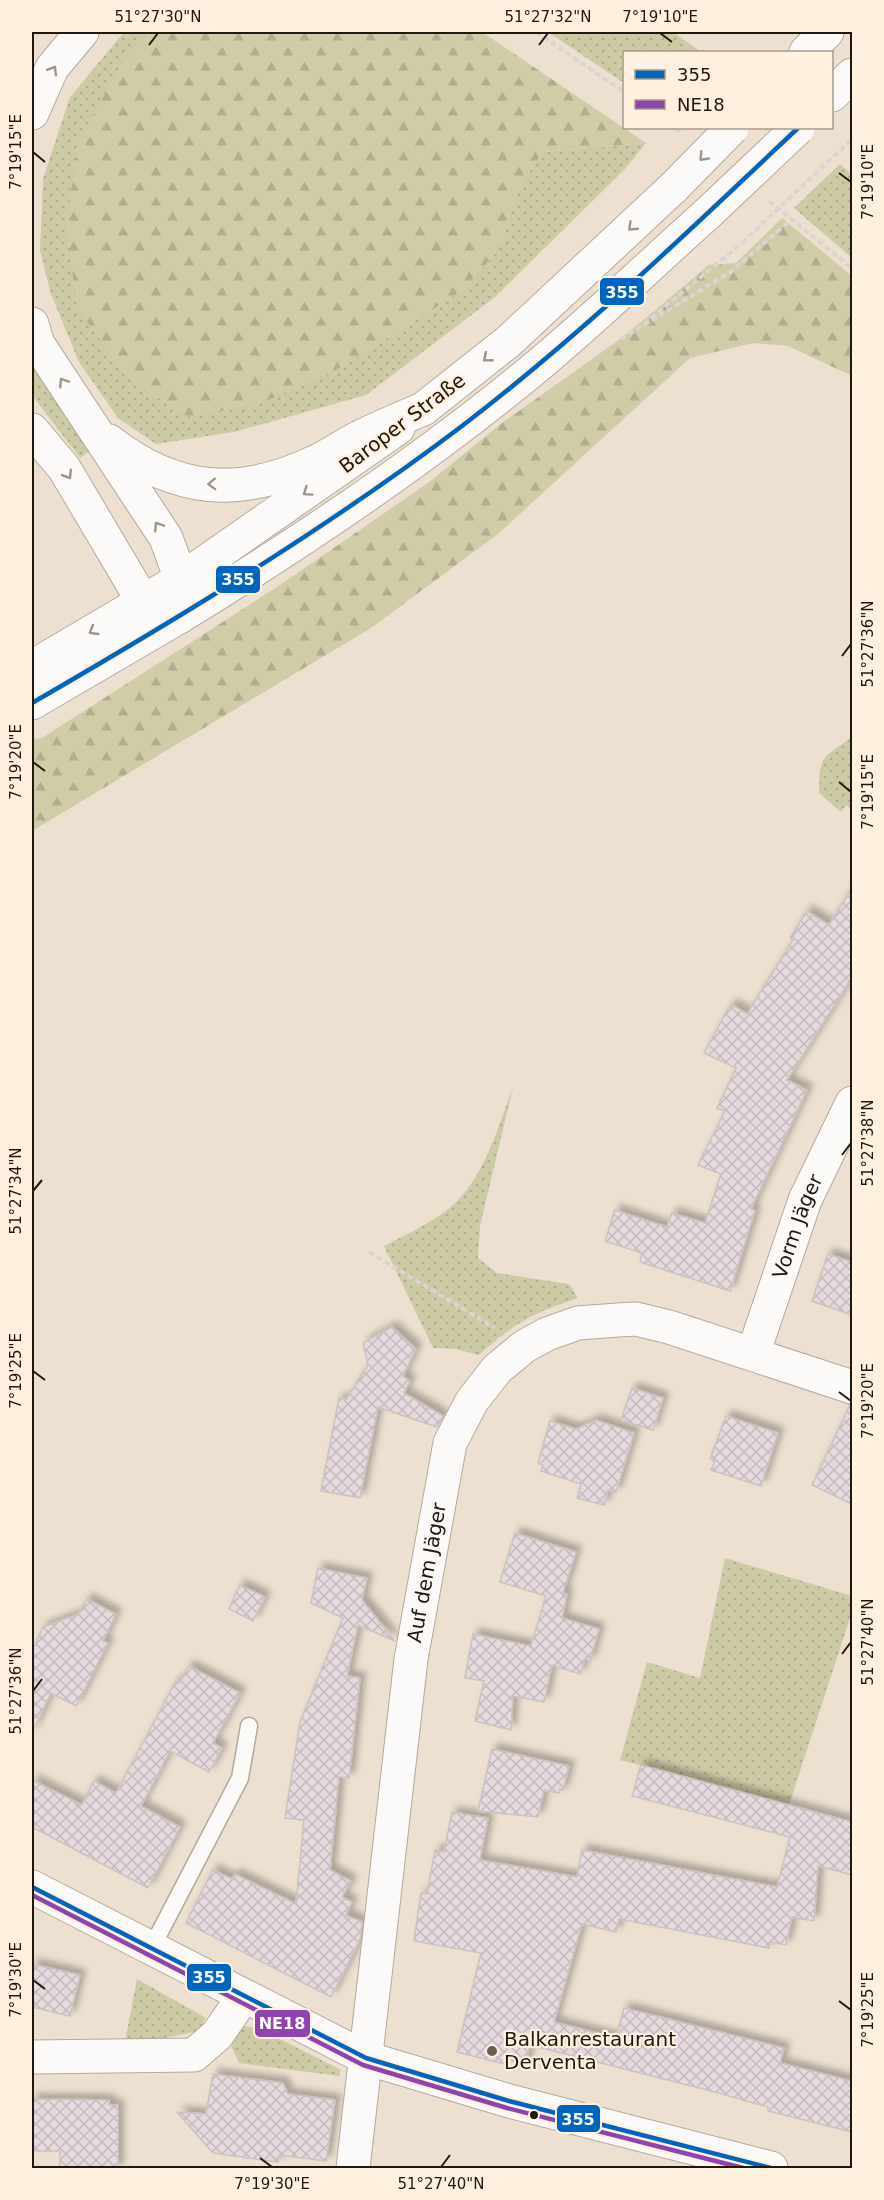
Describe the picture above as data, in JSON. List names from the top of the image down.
{
  "streets": {
    "main road": ["Baroper Straße", "Vorm Jäger", "Auf dem Jäger"]
  },
  "crossings": [
    ["Vorm Jäger", "Auf dem Jäger"]
  ],
  "places": ["Balkanrestaurant Derventa"],
  "lines": ["transit line 355", "transit line NE18"],
  "legend": ["355", "NE18"],
  "coordinates": [
    "51°27'30\"N",
    "51°27'32\"N",
    "7°19'10\"E",
    "7°19'15\"E",
    "51°27'36\"N",
    "7°19'20\"E",
    "51°27'38\"N",
    "51°27'34\"N",
    "7°19'25\"E",
    "51°27'40\"N",
    "7°19'30\"E"
  ]
}
